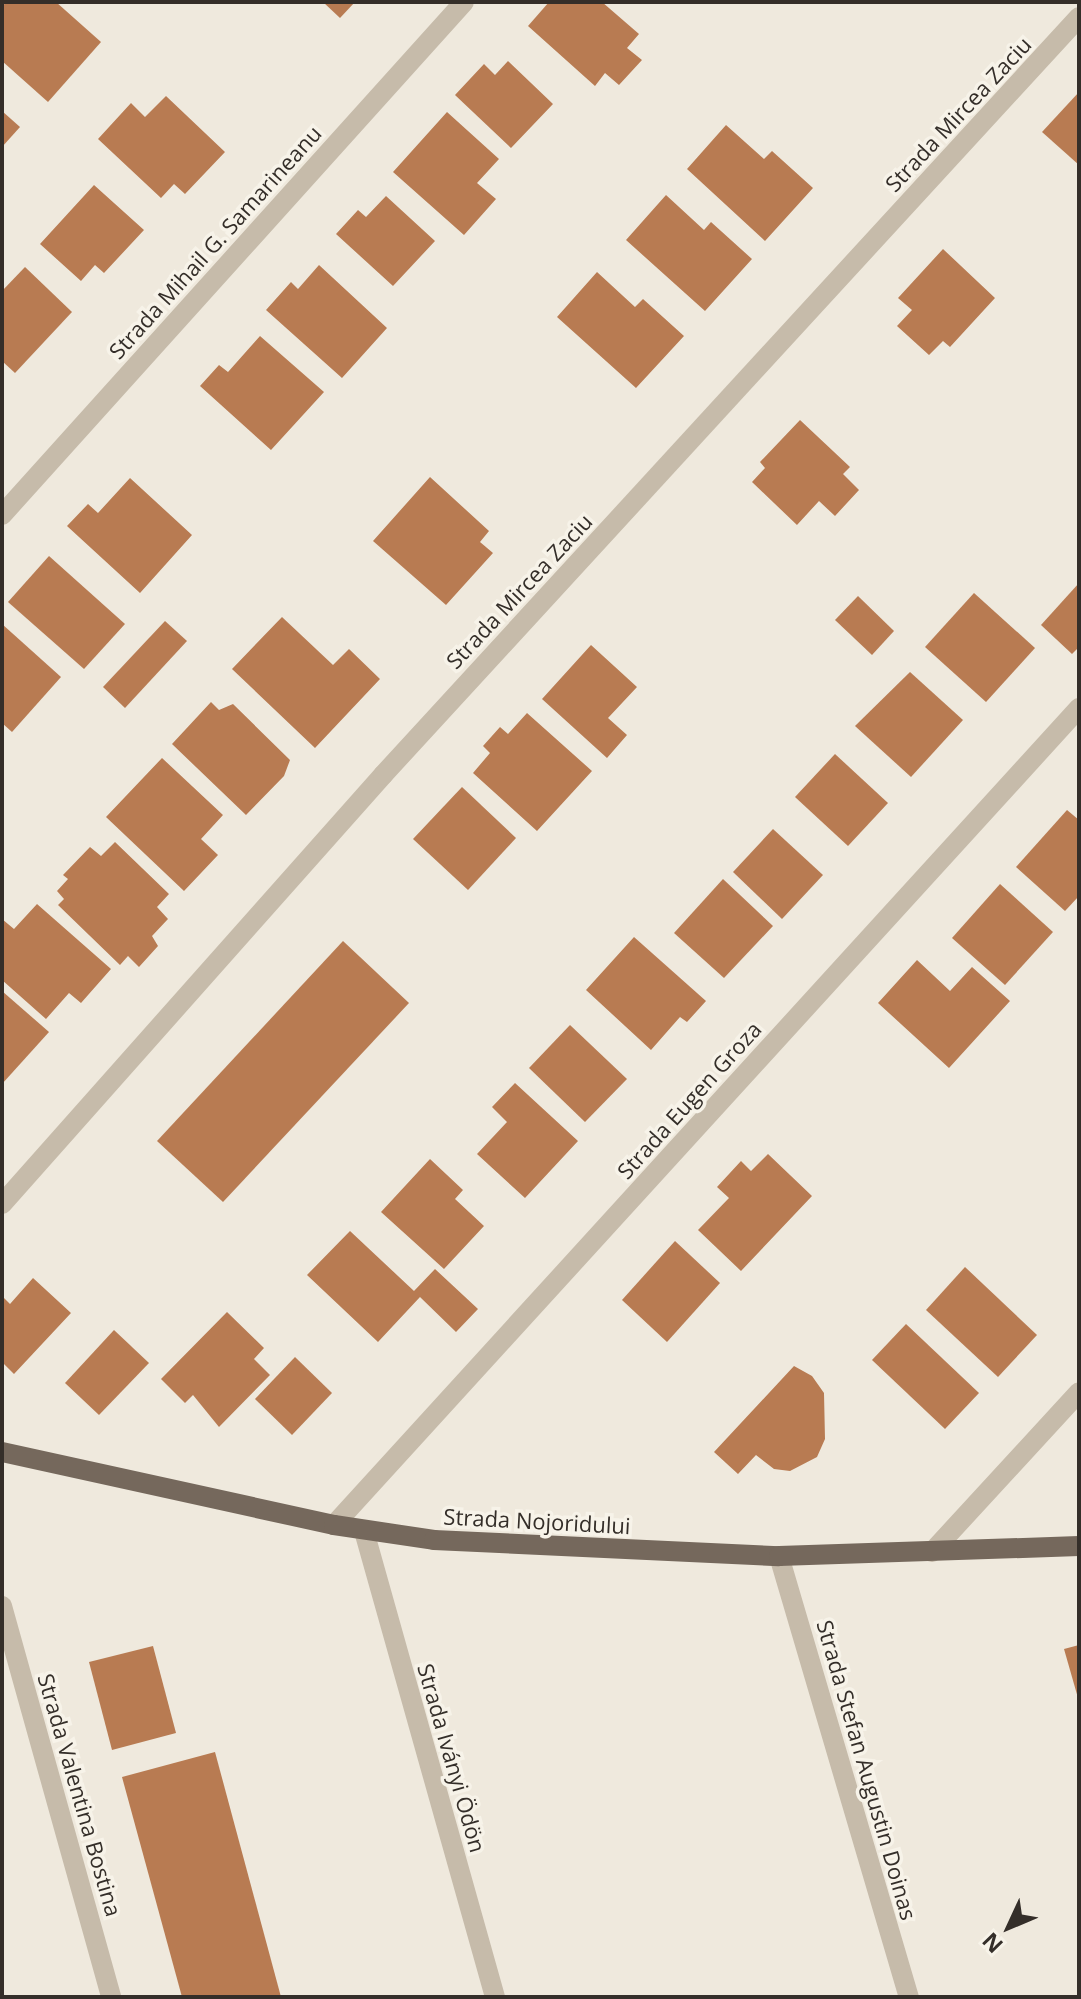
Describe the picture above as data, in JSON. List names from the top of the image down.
{
  "streets": {
    "main road": ["Strada Nojoridului"],
    "street": [
      "Strada Mircea Zaciu",
      "Strada Mihail G. Samarineanu",
      "Strada Eugen Groza",
      "Strada Iványi Ödön",
      "Strada Stefan Augustin Doinas",
      "Strada Valentina Bostina"
    ]
  },
  "crossings": [
    ["Strada Eugen Groza", "Strada Nojoridului"],
    ["Strada Nojoridului", "Strada Iványi Ödön"],
    ["Strada Nojoridului", "Strada Stefan Augustin Doinas"]
  ],
  "north": "bottom left"
}
